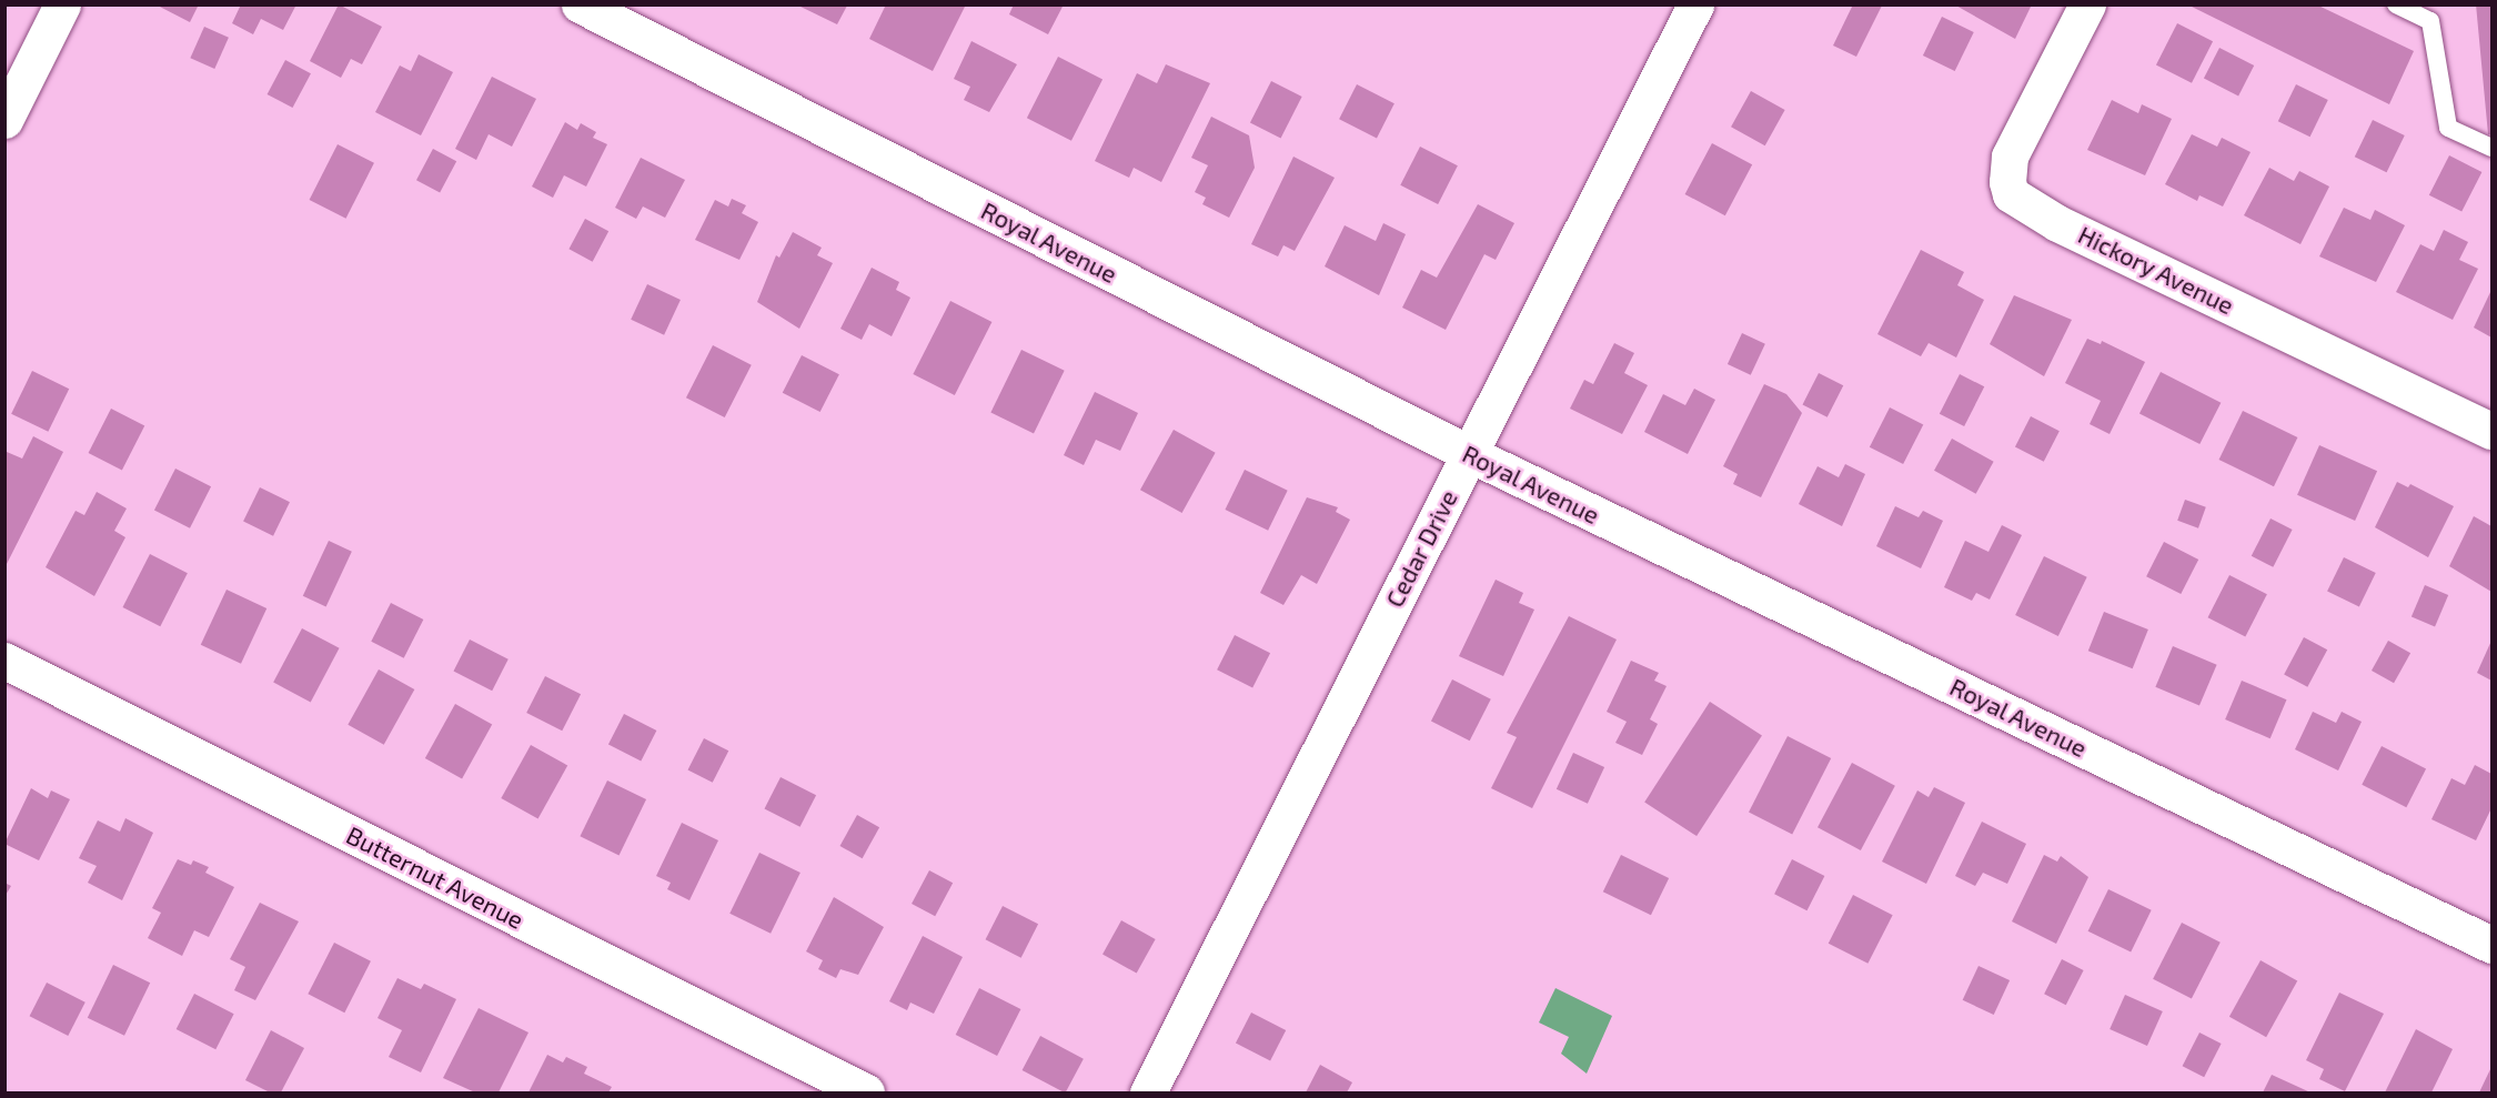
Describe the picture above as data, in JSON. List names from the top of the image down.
{
  "streets": {
    "street": [
      "Royal Avenue",
      "Hickory Avenue",
      "Cedar Drive",
      "Butternut Avenue"
    ]
  },
  "crossings": [
    ["Royal Avenue", "Cedar Drive"]
  ]
}
